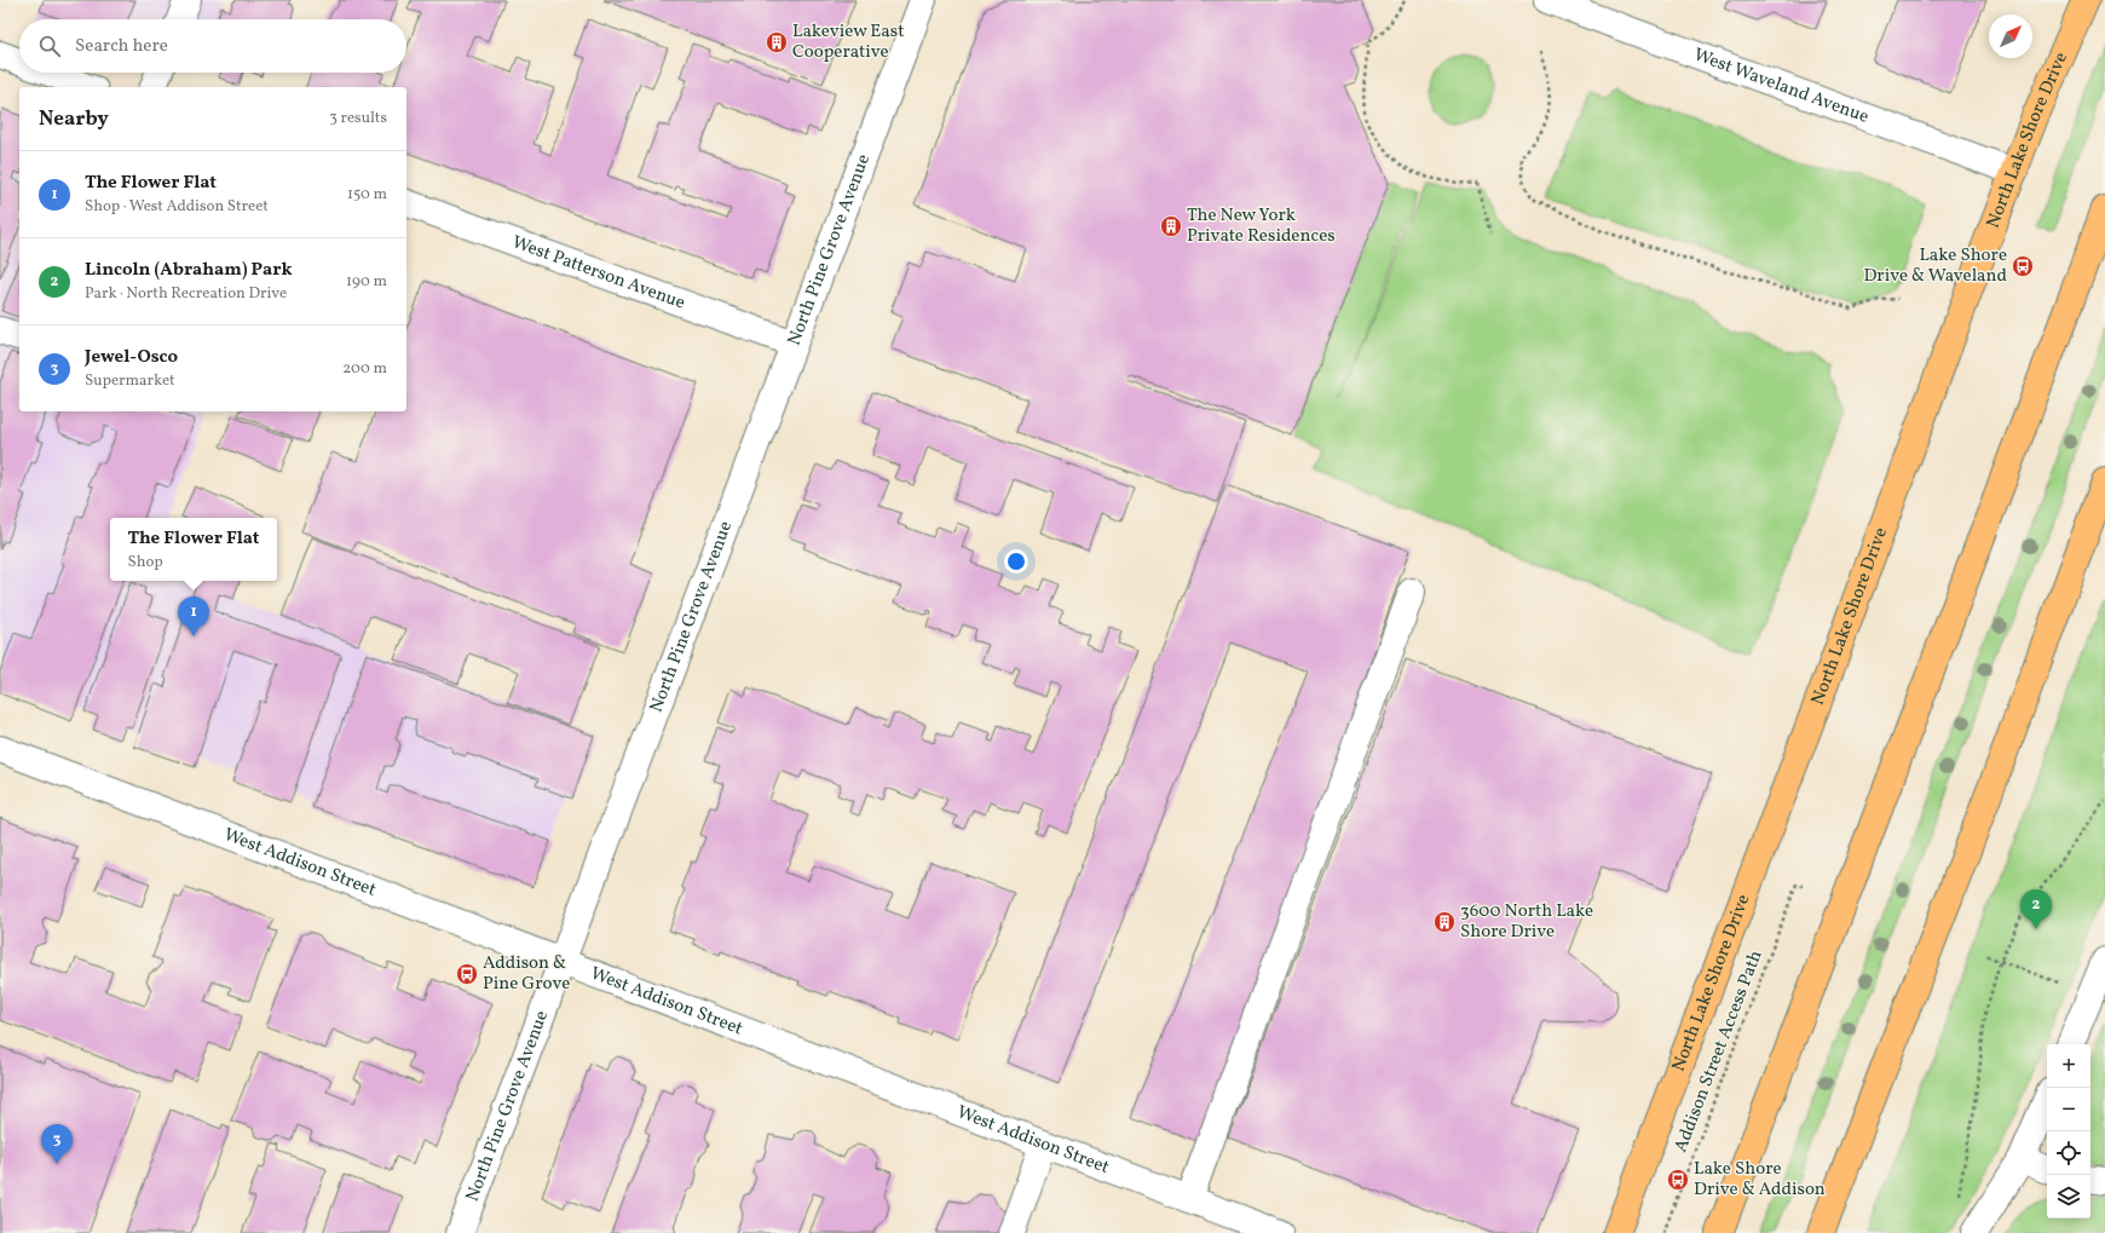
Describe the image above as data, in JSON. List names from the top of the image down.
{
  "streets": {
    "main road": ["North Lake Shore Drive"],
    "street": [
      "West Waveland Avenue",
      "North Pine Grove Avenue",
      "West Patterson Avenue",
      "West Addison Street"
    ],
    "path": ["Addison Street Access Path"]
  },
  "crossings": [
    ["West Waveland Avenue", "North Lake Shore Drive"],
    ["North Pine Grove Avenue", "West Patterson Avenue"],
    ["North Pine Grove Avenue", "West Addison Street"]
  ],
  "places": {
    "building": ["Lakeview East Cooperative", "The New York Private Residences", "3600 North Lake Shore Drive"],
    "bus stop": ["Lake Shore Drive & Waveland", "Addison & Pine Grove", "Lake Shore Drive & Addison"]
  },
  "north": "top right",
  "page": {
    "search": "Search here",
    "heading": ["Nearby", "3 results"],
    "list": [
      {
        "mark": "1",
        "name": "The Flower Flat",
        "note": "Shop · West Addison Street",
        "value": "150 m"
      },
      {
        "mark": "2",
        "name": "Lincoln (Abraham) Park",
        "note": "Park · North Recreation Drive",
        "value": "190 m"
      },
      {
        "mark": "3",
        "name": "Jewel-Osco",
        "note": "Supermarket",
        "value": "200 m"
      }
    ],
    "popup": ["The Flower Flat", "Shop"],
    "pins": ["1", "2", "3"],
    "map_buttons": ["+", "−"]
  }
}
